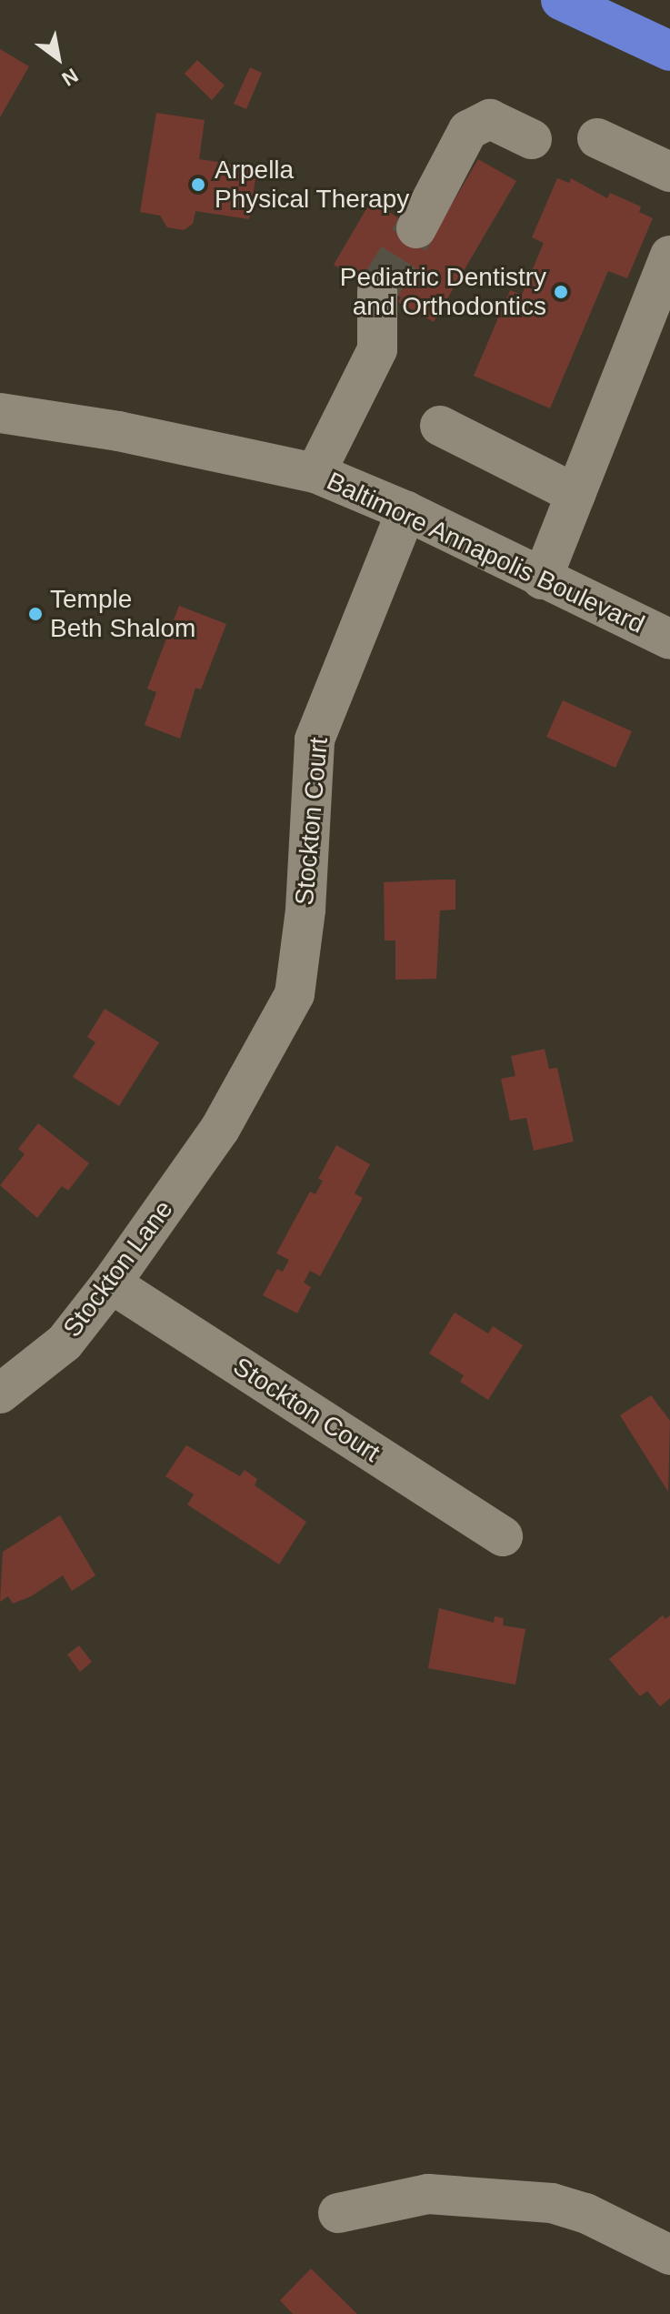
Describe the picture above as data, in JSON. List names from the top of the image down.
{
  "streets": {
    "street": ["Baltimore Annapolis Boulevard", "Stockton Court", "Stockton Lane"]
  },
  "crossings": [
    ["Baltimore Annapolis Boulevard", "Stockton Court"],
    ["Stockton Court", "Stockton Lane"]
  ],
  "places": ["Arpella Physical Therapy", "Pediatric Dentistry and Orthodontics", "Temple Beth Shalom"],
  "north": "bottom right"
}
